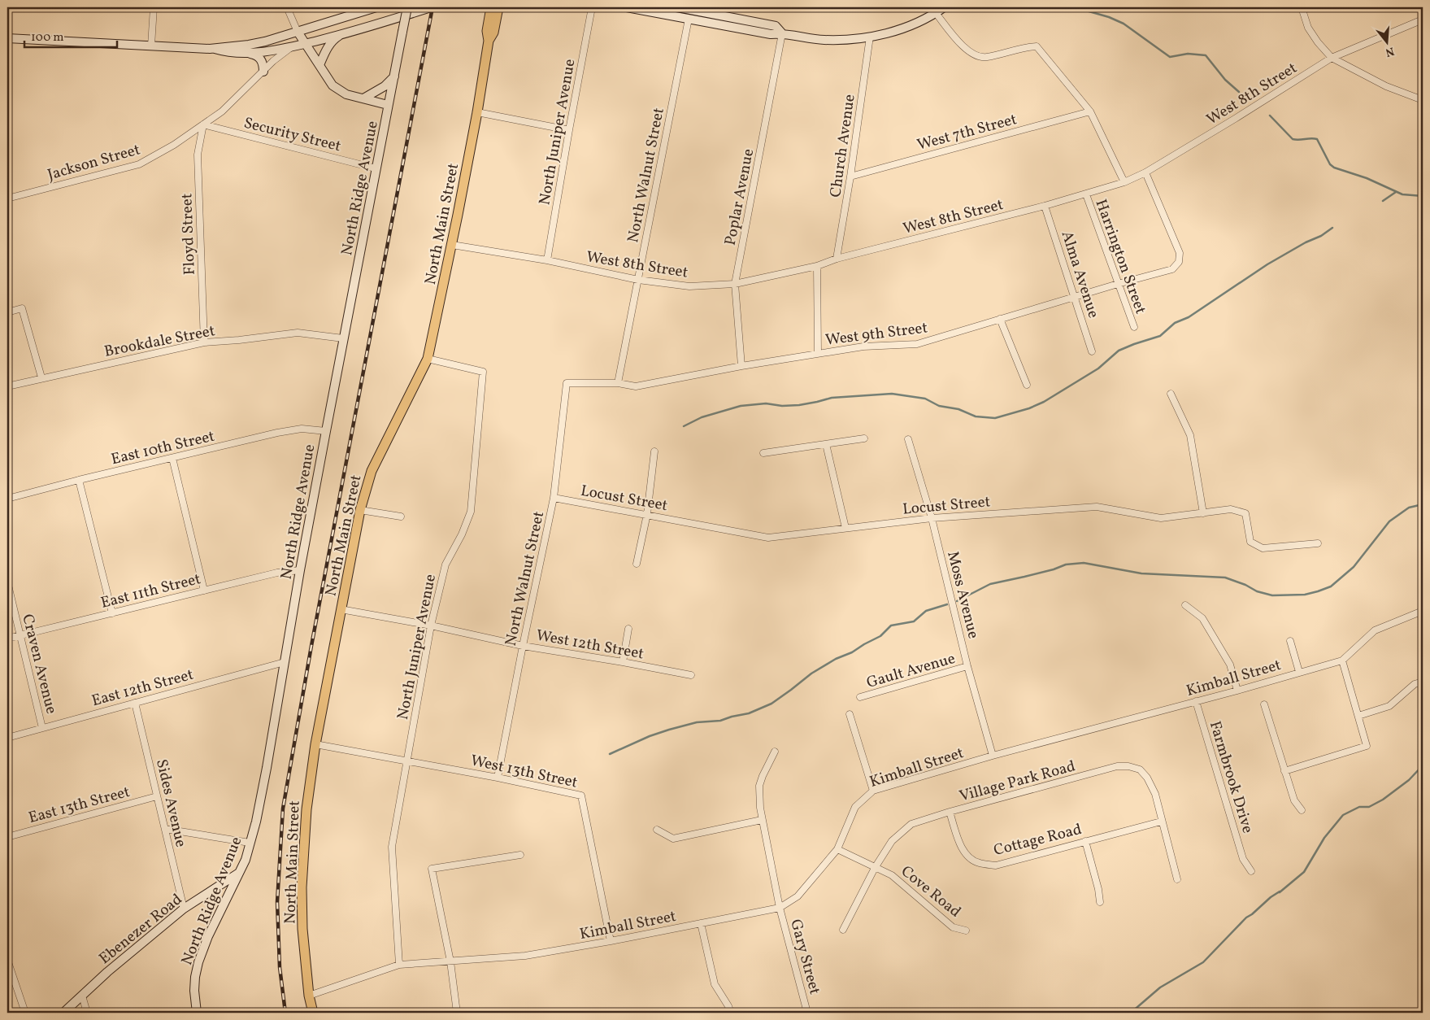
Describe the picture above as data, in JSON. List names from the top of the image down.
{
  "streets": {
    "main road": ["North Main Street"],
    "street": [
      "West 8th Street",
      "West 7th Street",
      "North Juniper Avenue",
      "Security Street",
      "Church Avenue",
      "Jackson Street",
      "North Walnut Street",
      "North Ridge Avenue",
      "Poplar Avenue",
      "Floyd Street",
      "Harrington Street",
      "Alma Avenue",
      "West 9th Street",
      "Brookdale Street",
      "East 10th Street",
      "Locust Street",
      "East 11th Street",
      "Moss Avenue",
      "West 12th Street",
      "Craven Avenue",
      "Gault Avenue",
      "Kimball Street",
      "East 12th Street",
      "West 13th Street",
      "Farmbrook Drive",
      "Village Park Road",
      "Sides Avenue",
      "East 13th Street",
      "Cottage Road",
      "Cove Road",
      "Ebenezer Road",
      "Gary Street"
    ]
  },
  "crossings": [
    ["West 8th Street", "North Juniper Avenue"],
    ["West 8th Street", "Church Avenue"],
    ["West 8th Street", "North Walnut Street"],
    ["West 8th Street", "Poplar Avenue"],
    ["West 8th Street", "North Main Street"],
    ["West 8th Street", "Harrington Street"],
    ["West 8th Street", "Alma Avenue"],
    ["West 8th Street", "West 9th Street"],
    ["West 7th Street", "Church Avenue"],
    ["North Juniper Avenue", "North Main Street"],
    ["North Juniper Avenue", "West 12th Street"],
    ["North Juniper Avenue", "Kimball Street"],
    ["North Juniper Avenue", "West 13th Street"],
    ["Security Street", "Jackson Street"],
    ["Security Street", "North Ridge Avenue"],
    ["Security Street", "Floyd Street"],
    ["Jackson Street", "Floyd Street"],
    ["North Walnut Street", "West 9th Street"],
    ["North Walnut Street", "Locust Street"],
    ["North Walnut Street", "West 12th Street"],
    ["North Walnut Street", "West 13th Street"],
    ["North Ridge Avenue", "Brookdale Street"],
    ["North Ridge Avenue", "East 10th Street"],
    ["North Ridge Avenue", "East 11th Street"],
    ["North Ridge Avenue", "East 12th Street"],
    ["North Ridge Avenue", "Ebenezer Road"],
    ["Poplar Avenue", "West 9th Street"],
    ["North Main Street", "West 12th Street"],
    ["North Main Street", "Kimball Street"],
    ["North Main Street", "West 13th Street"],
    ["Floyd Street", "Brookdale Street"],
    ["Harrington Street", "West 9th Street"],
    ["Alma Avenue", "West 9th Street"],
    ["Locust Street", "Moss Avenue"],
    ["East 11th Street", "Craven Avenue"],
    ["Moss Avenue", "Gault Avenue"],
    ["Moss Avenue", "Kimball Street"],
    ["Craven Avenue", "East 12th Street"],
    ["Kimball Street", "West 13th Street"],
    ["Kimball Street", "Farmbrook Drive"],
    ["Kimball Street", "Cove Road"],
    ["Kimball Street", "Gary Street"],
    ["East 12th Street", "Sides Avenue"],
    ["Village Park Road", "Cottage Road"],
    ["Village Park Road", "Cove Road"],
    ["Sides Avenue", "East 13th Street"],
    ["Sides Avenue", "Ebenezer Road"]
  ],
  "scale_bar": "100 m",
  "north": "bottom"
}
